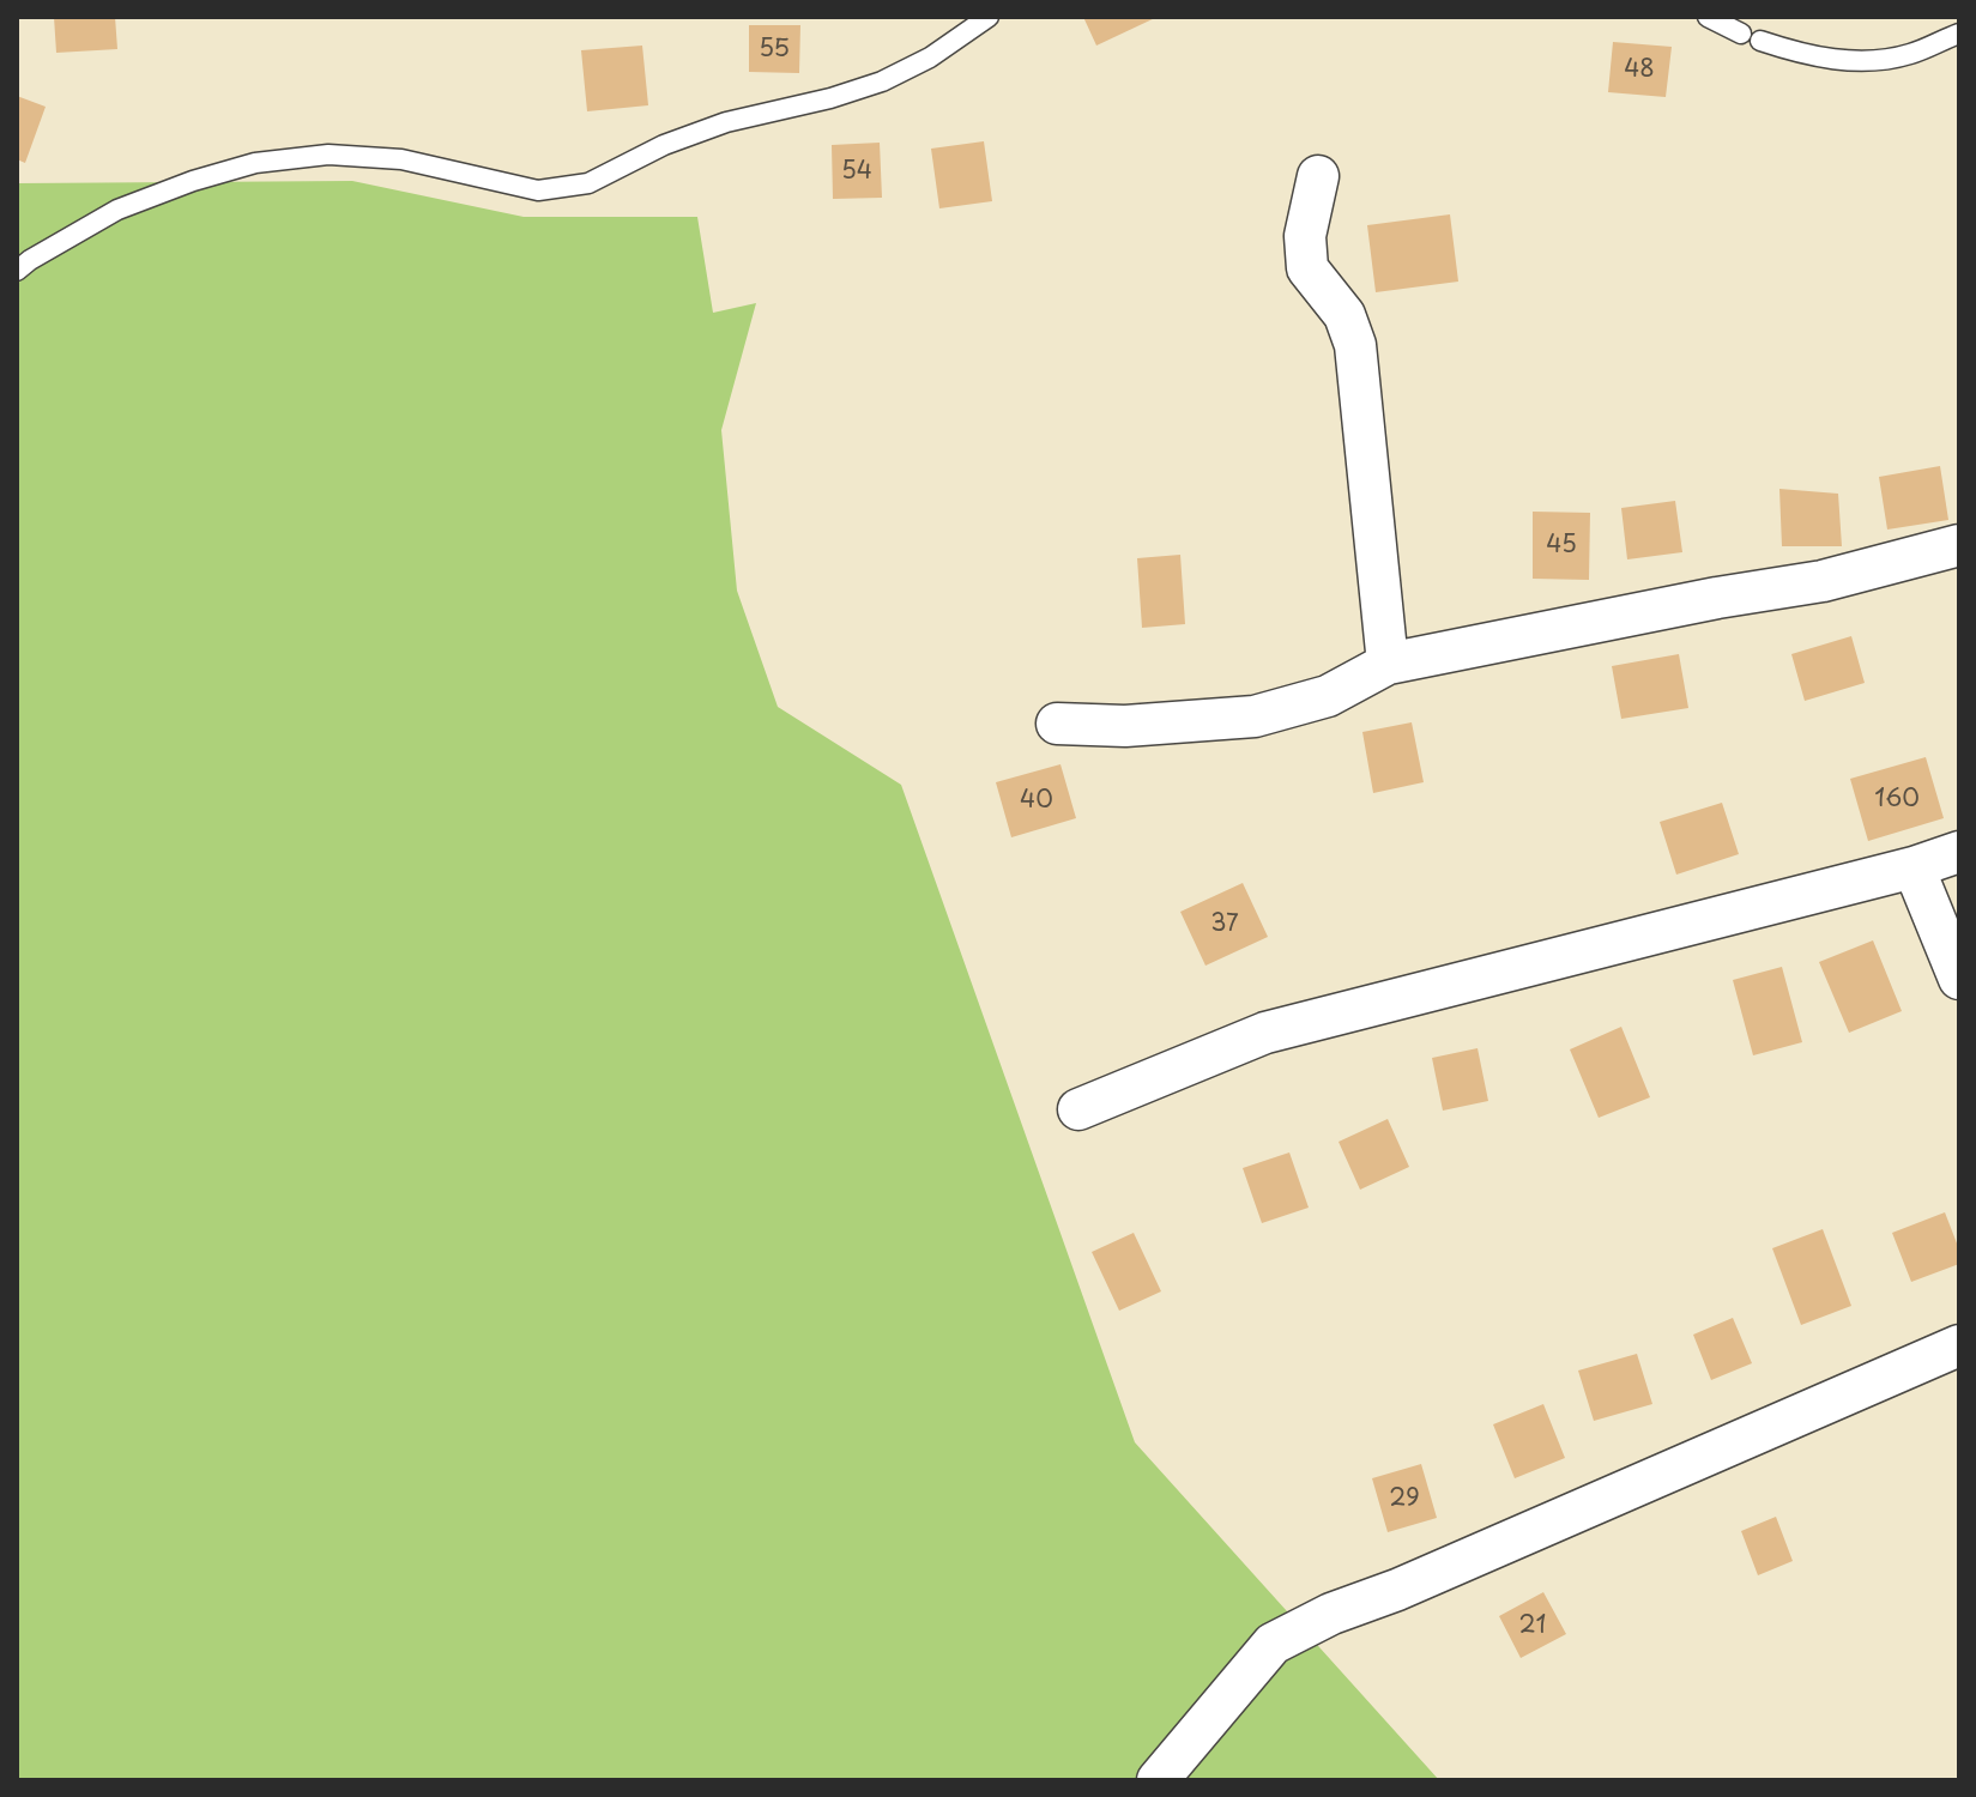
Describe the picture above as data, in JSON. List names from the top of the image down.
{
  "house_numbers": [
    "55",
    "48",
    "54",
    "45",
    "160",
    "40",
    "37",
    "29",
    "21"
  ]
}
